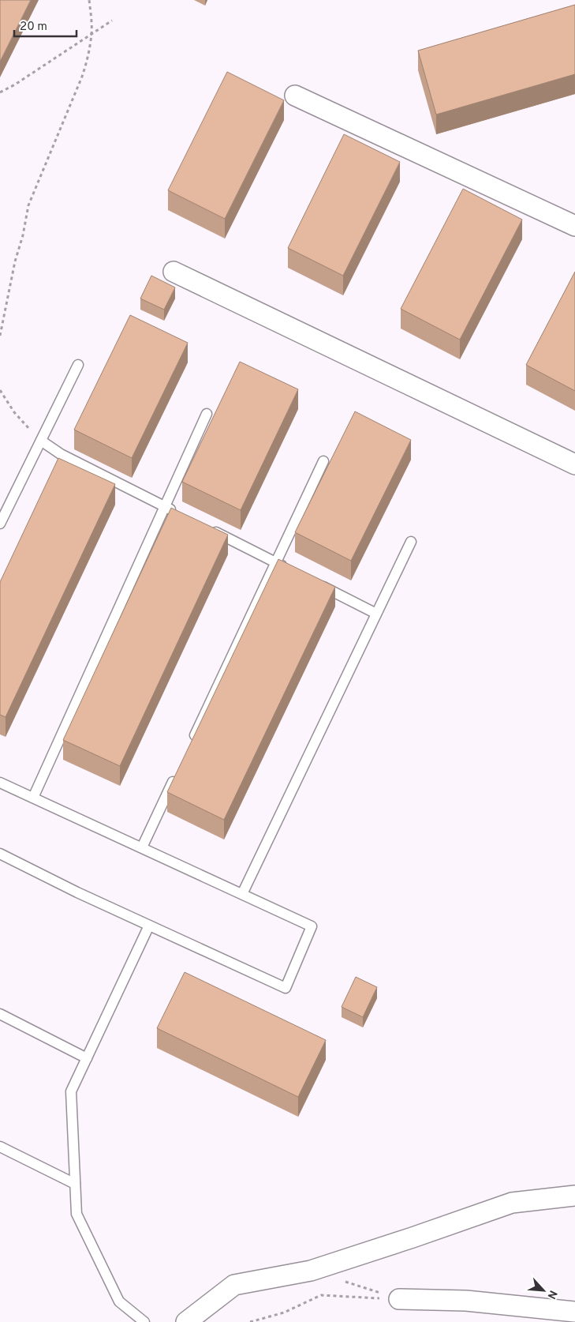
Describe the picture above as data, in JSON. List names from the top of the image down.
{
  "scale_bar": "20 m",
  "north": "bottom right"
}
